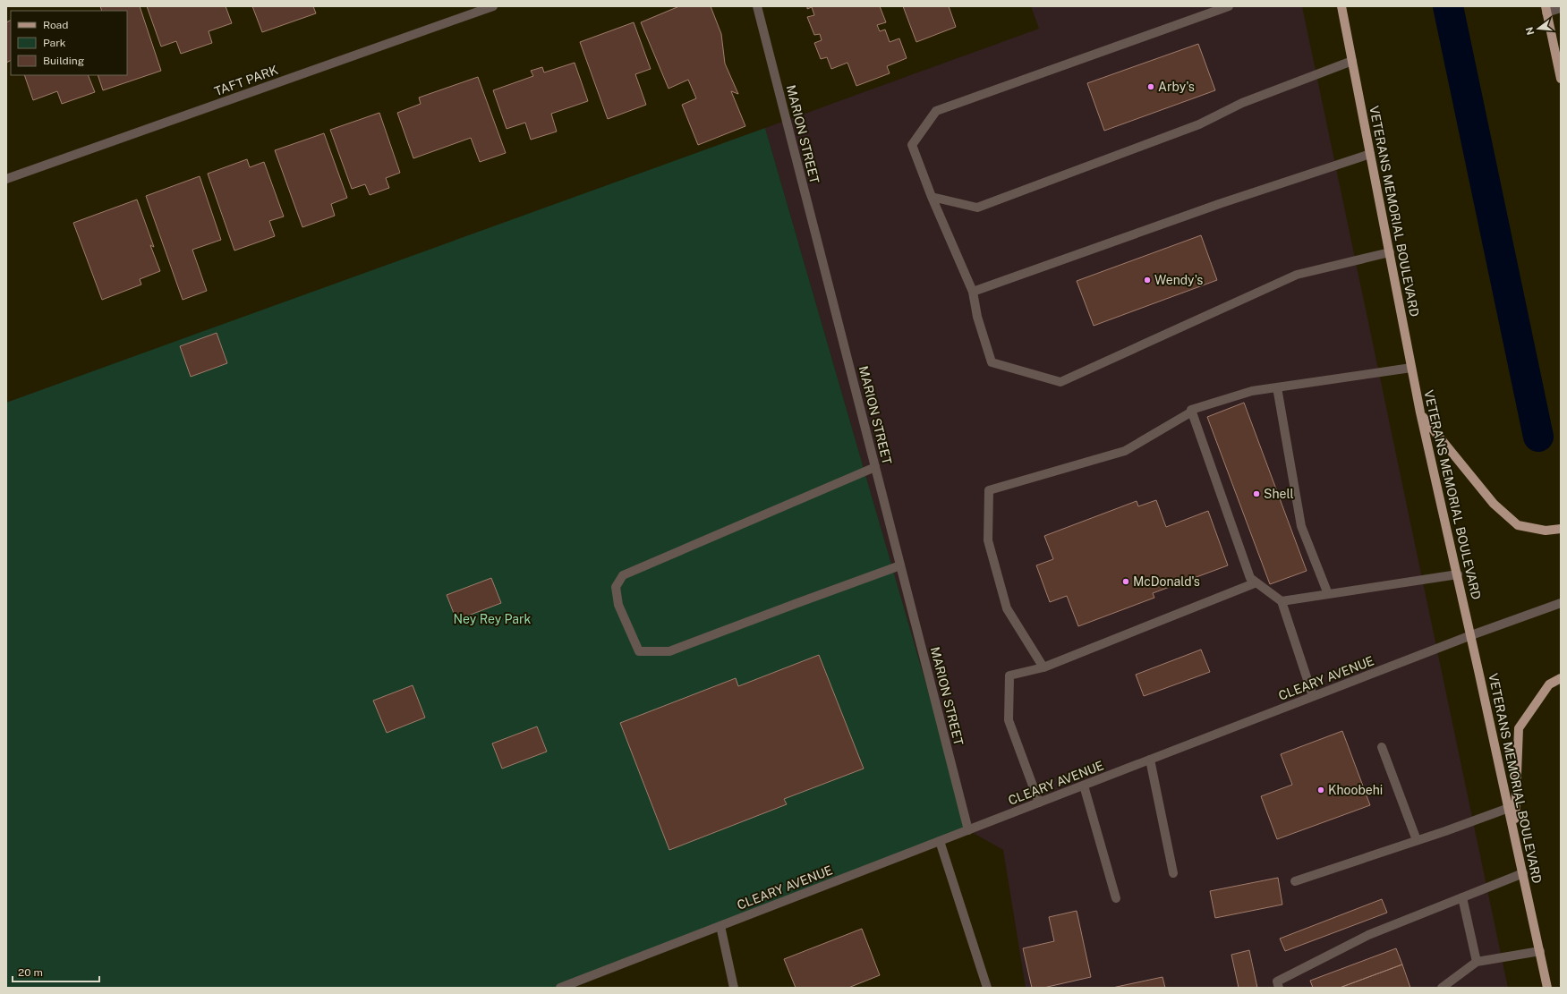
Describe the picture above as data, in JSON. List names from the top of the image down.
{
  "streets": {
    "main road": ["VETERANS MEMORIAL BOULEVARD"],
    "street": ["TAFT PARK", "MARION STREET", "CLEARY AVENUE"]
  },
  "crossings": [
    ["MARION STREET", "CLEARY AVENUE"],
    ["VETERANS MEMORIAL BOULEVARD", "CLEARY AVENUE"]
  ],
  "parks": ["Ney Rey Park"],
  "places": [
    "Arby's",
    "Wendy's",
    "Shell",
    "McDonald's",
    "Khoobehi"
  ],
  "legend": ["Road", "Park", "Building"],
  "scale_bar": "20 m",
  "north": "left"
}
